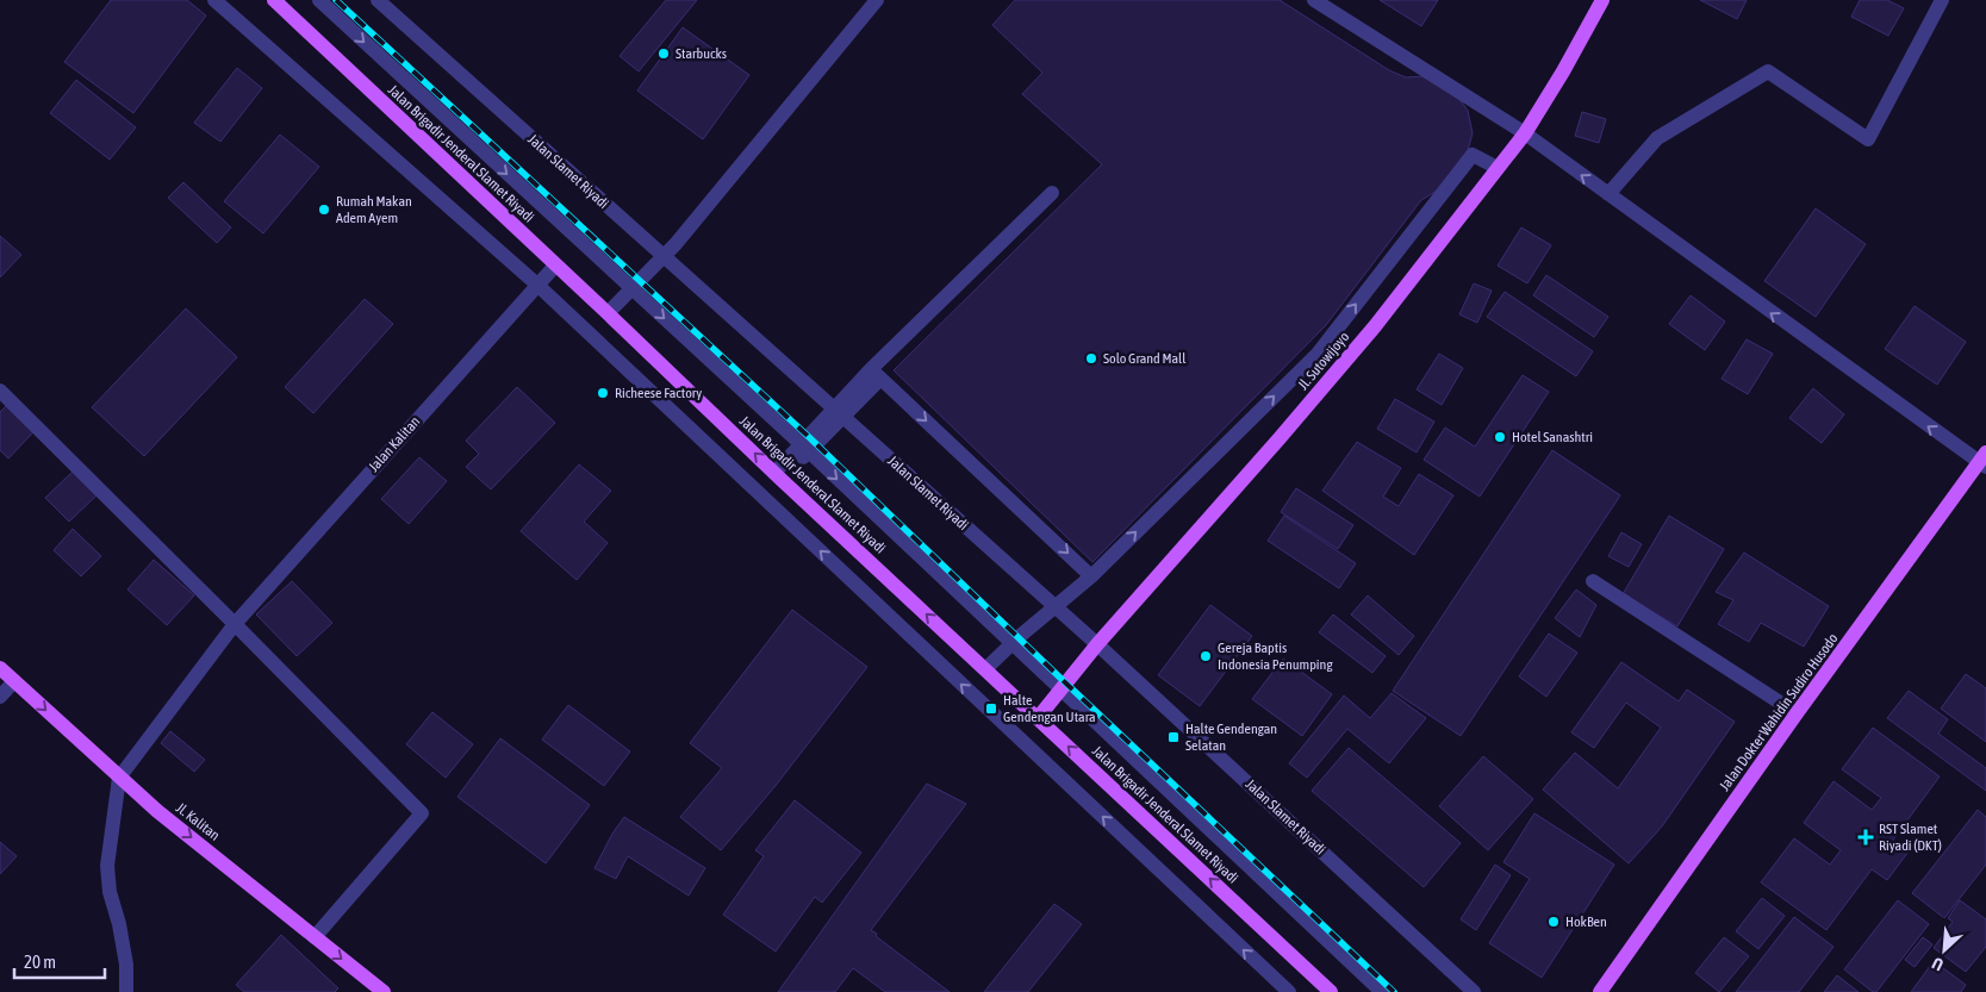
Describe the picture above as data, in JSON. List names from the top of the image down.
{
  "streets": {
    "main road": [
      "Jalan Brigadir Jenderal Slamet Riyadi",
      "Jl. Sutowijoyo",
      "Jalan Dokter Wahidin Sudiro Husodo",
      "Jl. Kalitan"
    ],
    "street": ["Jalan Slamet Riyadi", "Jalan Kalitan"]
  },
  "crossings": [
    ["Jalan Brigadir Jenderal Slamet Riyadi", "Jl. Sutowijoyo"],
    ["Jalan Brigadir Jenderal Slamet Riyadi", "Jalan Kalitan"],
    ["Jalan Slamet Riyadi", "Jl. Sutowijoyo"],
    ["Jalan Kalitan", "Jl. Kalitan"]
  ],
  "one_way": ["Jalan Brigadir Jenderal Slamet Riyadi", "Jl. Kalitan"],
  "places": {
    "other": [
      "Starbucks",
      "Rumah Makan Adem Ayem",
      "Solo Grand Mall",
      "Richeese Factory",
      "Hotel Sanashtri",
      "Gereja Baptis Indonesia Penumping",
      "HokBen"
    ],
    "transit": ["Halte Gendengan Utara", "Halte Gendengan Selatan"],
    "health": ["RST Slamet Riyadi (DKT)"]
  },
  "scale_bar": "20 m",
  "north": "bottom left"
}
